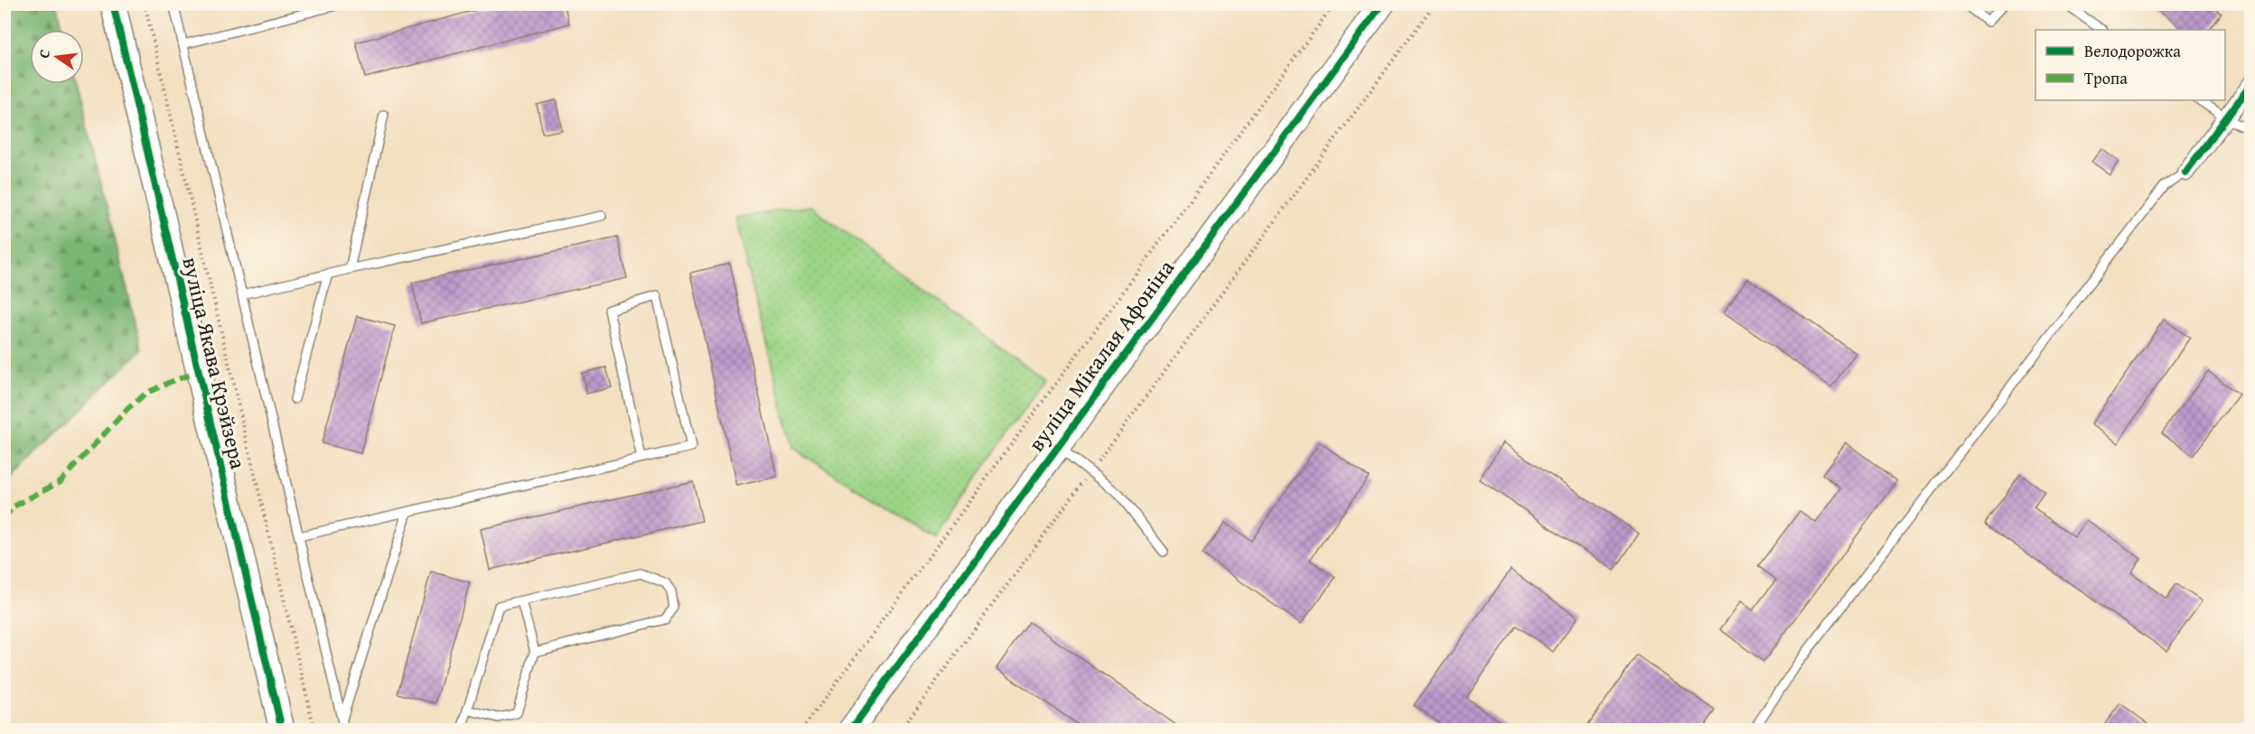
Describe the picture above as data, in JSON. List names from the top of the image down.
{
  "streets": {
    "street": ["вуліца Мікалая Афоніна", "вуліца Якава Крэйзера"]
  },
  "legend": ["Велодорожка", "Тропа"],
  "north": "left"
}
